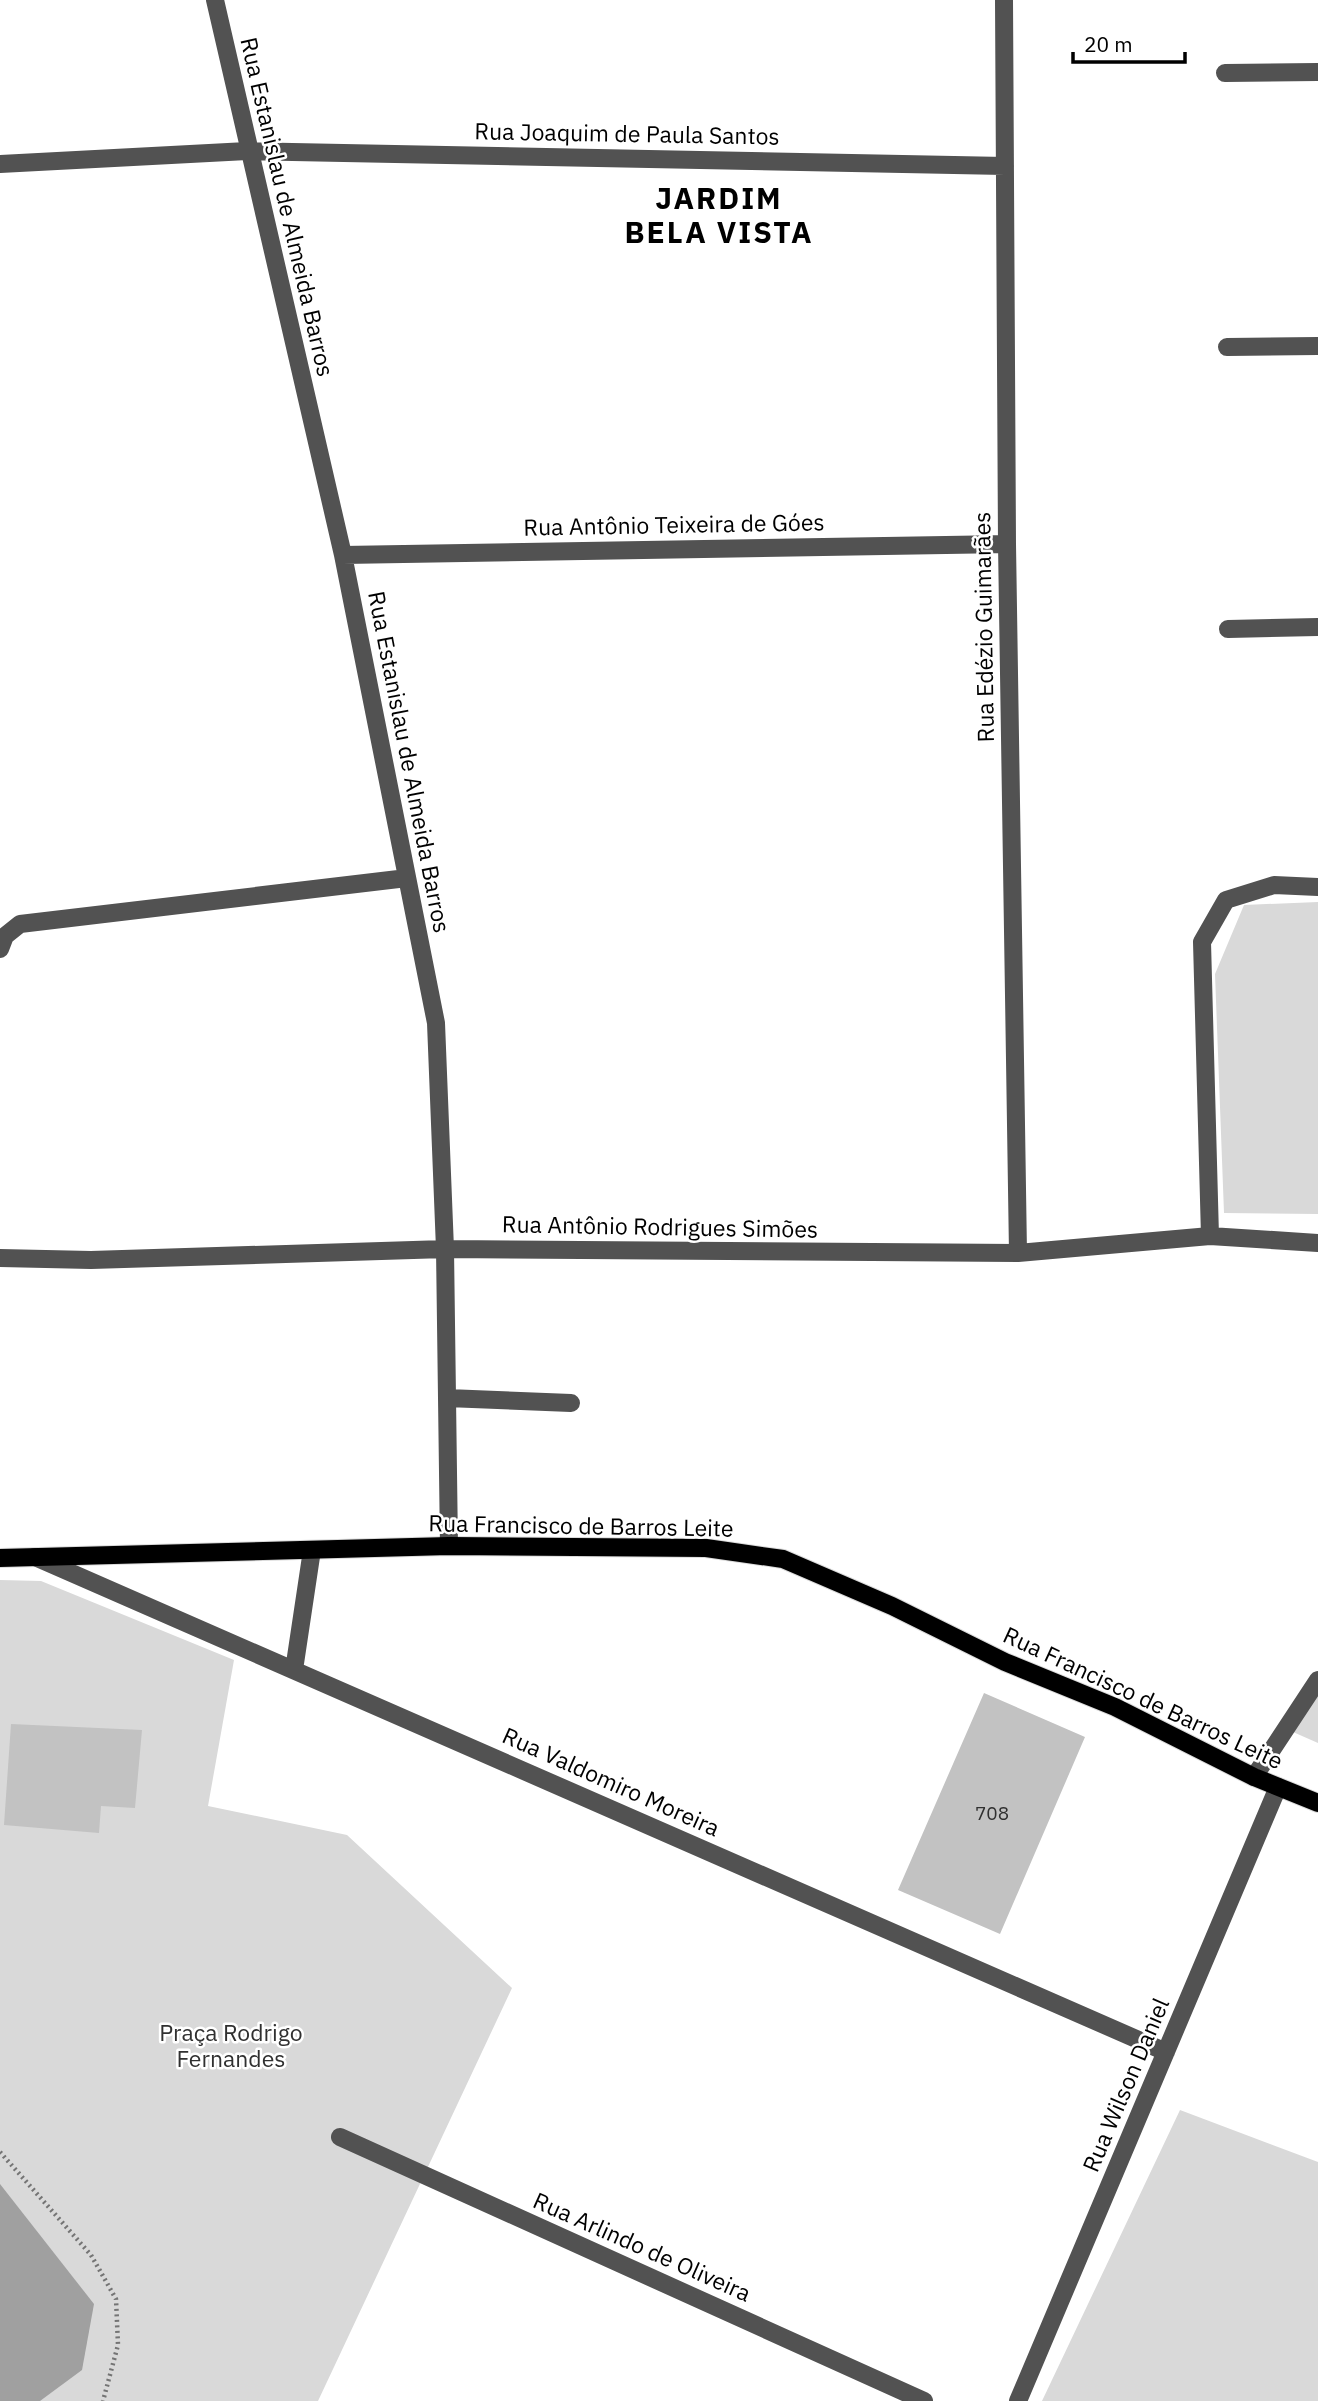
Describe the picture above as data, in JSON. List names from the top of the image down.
{
  "streets": {
    "main road": ["Rua Francisco de Barros Leite"],
    "street": [
      "Rua Joaquim de Paula Santos",
      "Rua Estanislau de Almeida Barros",
      "Rua Antônio Teixeira de Góes",
      "Rua Edézio Guimarães",
      "Rua Antônio Rodrigues Simões",
      "Rua Valdomiro Moreira",
      "Rua Wilson Daniel",
      "Rua Arlindo de Oliveira"
    ]
  },
  "crossings": [
    ["Rua Joaquim de Paula Santos", "Rua Estanislau de Almeida Barros"],
    ["Rua Joaquim de Paula Santos", "Rua Edézio Guimarães"],
    ["Rua Estanislau de Almeida Barros", "Rua Antônio Teixeira de Góes"],
    ["Rua Estanislau de Almeida Barros", "Rua Antônio Rodrigues Simões"],
    ["Rua Estanislau de Almeida Barros", "Rua Francisco de Barros Leite"],
    ["Rua Antônio Teixeira de Góes", "Rua Edézio Guimarães"],
    ["Rua Edézio Guimarães", "Rua Antônio Rodrigues Simões"],
    ["Rua Francisco de Barros Leite", "Rua Valdomiro Moreira"],
    ["Rua Francisco de Barros Leite", "Rua Wilson Daniel"],
    ["Rua Valdomiro Moreira", "Rua Wilson Daniel"]
  ],
  "districts": ["JARDIM BELA VISTA"],
  "parks": ["Praça Rodrigo Fernandes"],
  "house_numbers": ["708"],
  "scale_bar": "20 m"
}
